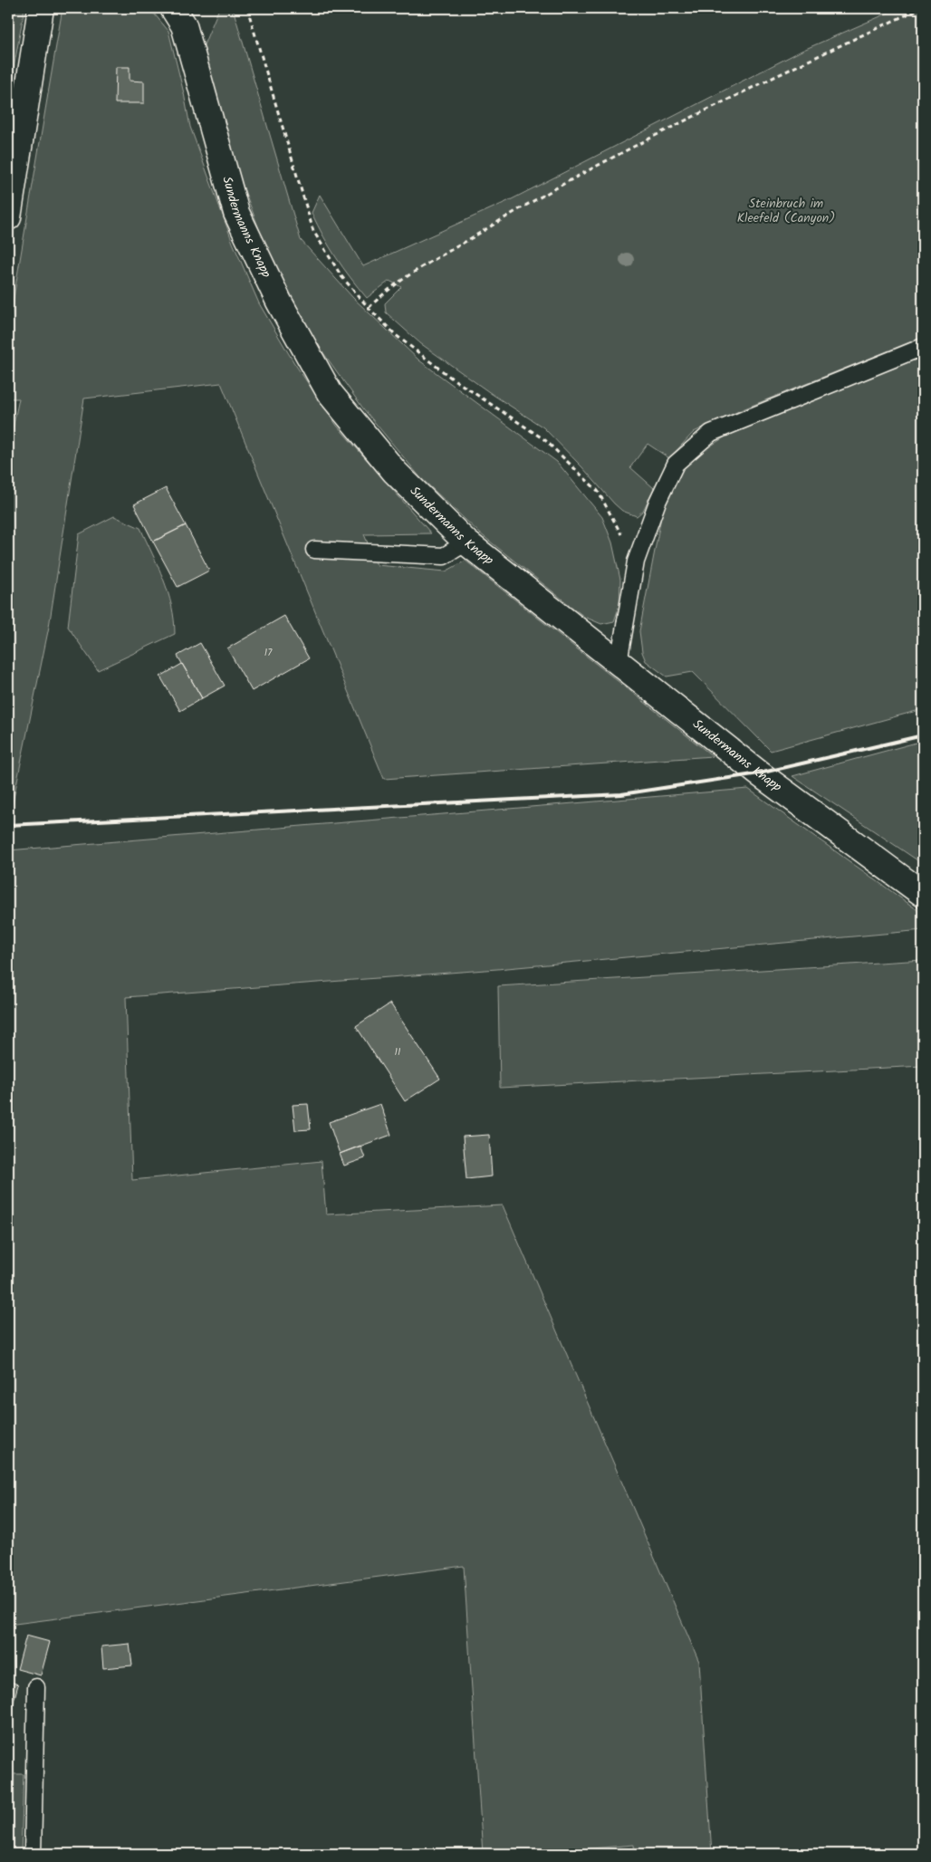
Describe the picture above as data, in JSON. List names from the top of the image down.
{
  "streets": {
    "street": ["Sundermanns Knapp"]
  },
  "parks": ["Steinbruch im Kleefeld (Canyon)"],
  "house_numbers": ["17", "11"]
}
